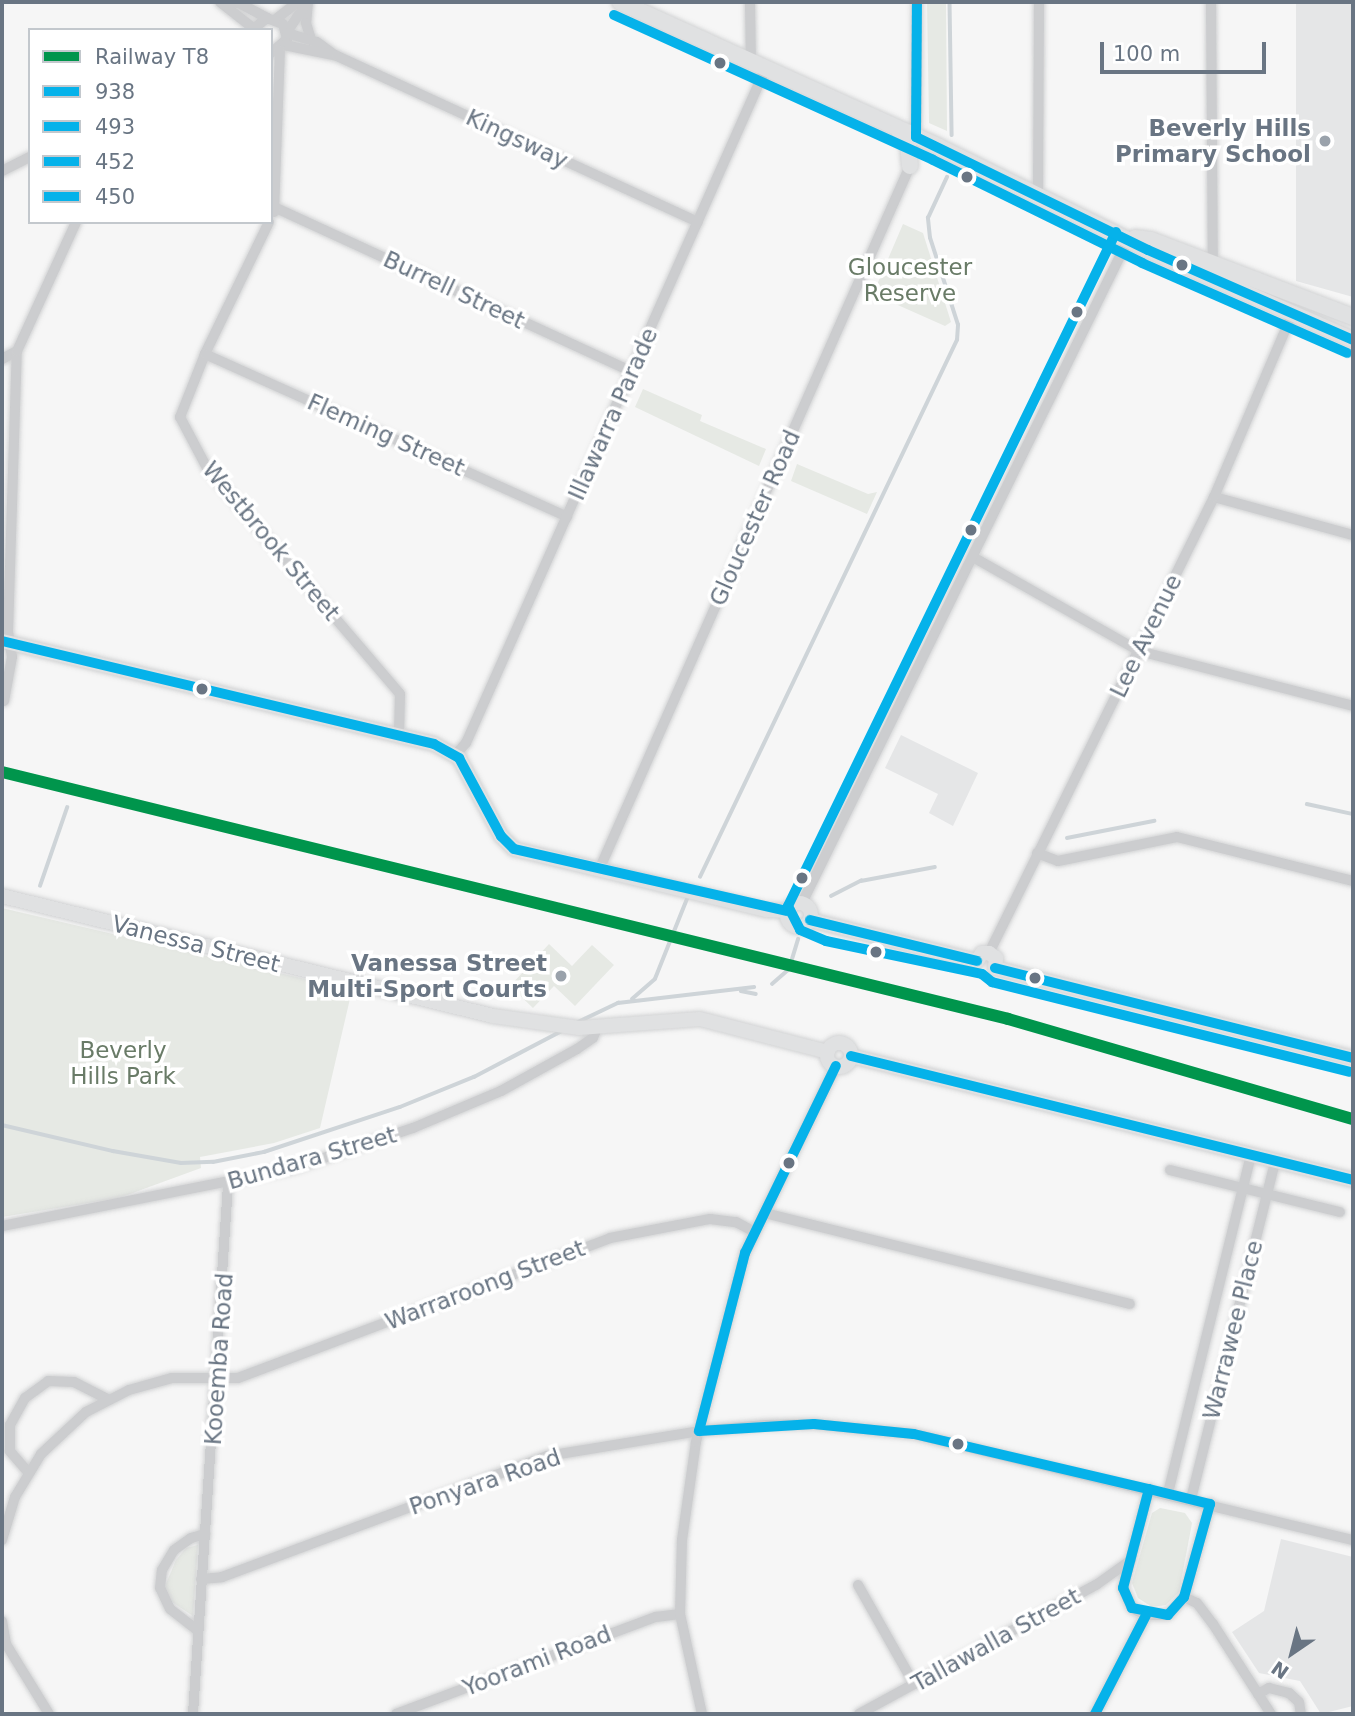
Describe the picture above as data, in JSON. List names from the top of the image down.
{
  "streets": {
    "street": [
      "Kingsway",
      "Burrell Street",
      "Illawarra Parade",
      "Fleming Street",
      "Gloucester Road",
      "Westbrook Street",
      "Lee Avenue",
      "Vanessa Street",
      "Bundara Street",
      "Warraroong Street",
      "Warrawee Place",
      "Kooemba Road",
      "Ponyara Road",
      "Tallawalla Street",
      "Yoorami Road"
    ]
  },
  "crossings": [
    ["Kingsway", "Illawarra Parade"],
    ["Kingsway", "Westbrook Street"],
    ["Burrell Street", "Illawarra Parade"],
    ["Illawarra Parade", "Fleming Street"],
    ["Fleming Street", "Westbrook Street"],
    ["Vanessa Street", "Bundara Street"],
    ["Bundara Street", "Kooemba Road"],
    ["Warraroong Street", "Kooemba Road"],
    ["Warrawee Place", "Ponyara Road"],
    ["Kooemba Road", "Ponyara Road"]
  ],
  "parks": ["Gloucester Reserve", "Beverly Hills Park"],
  "places": ["Beverly Hills Primary School", "Vanessa Street Multi-Sport Courts"],
  "lines": [
    "transit line 450",
    "transit line 452",
    "transit line 493",
    "rail line T8",
    "transit line 938"
  ],
  "legend": [
    "Railway T8",
    "938",
    "493",
    "452",
    "450"
  ],
  "scale_bar": "100 m",
  "north": "bottom left"
}
